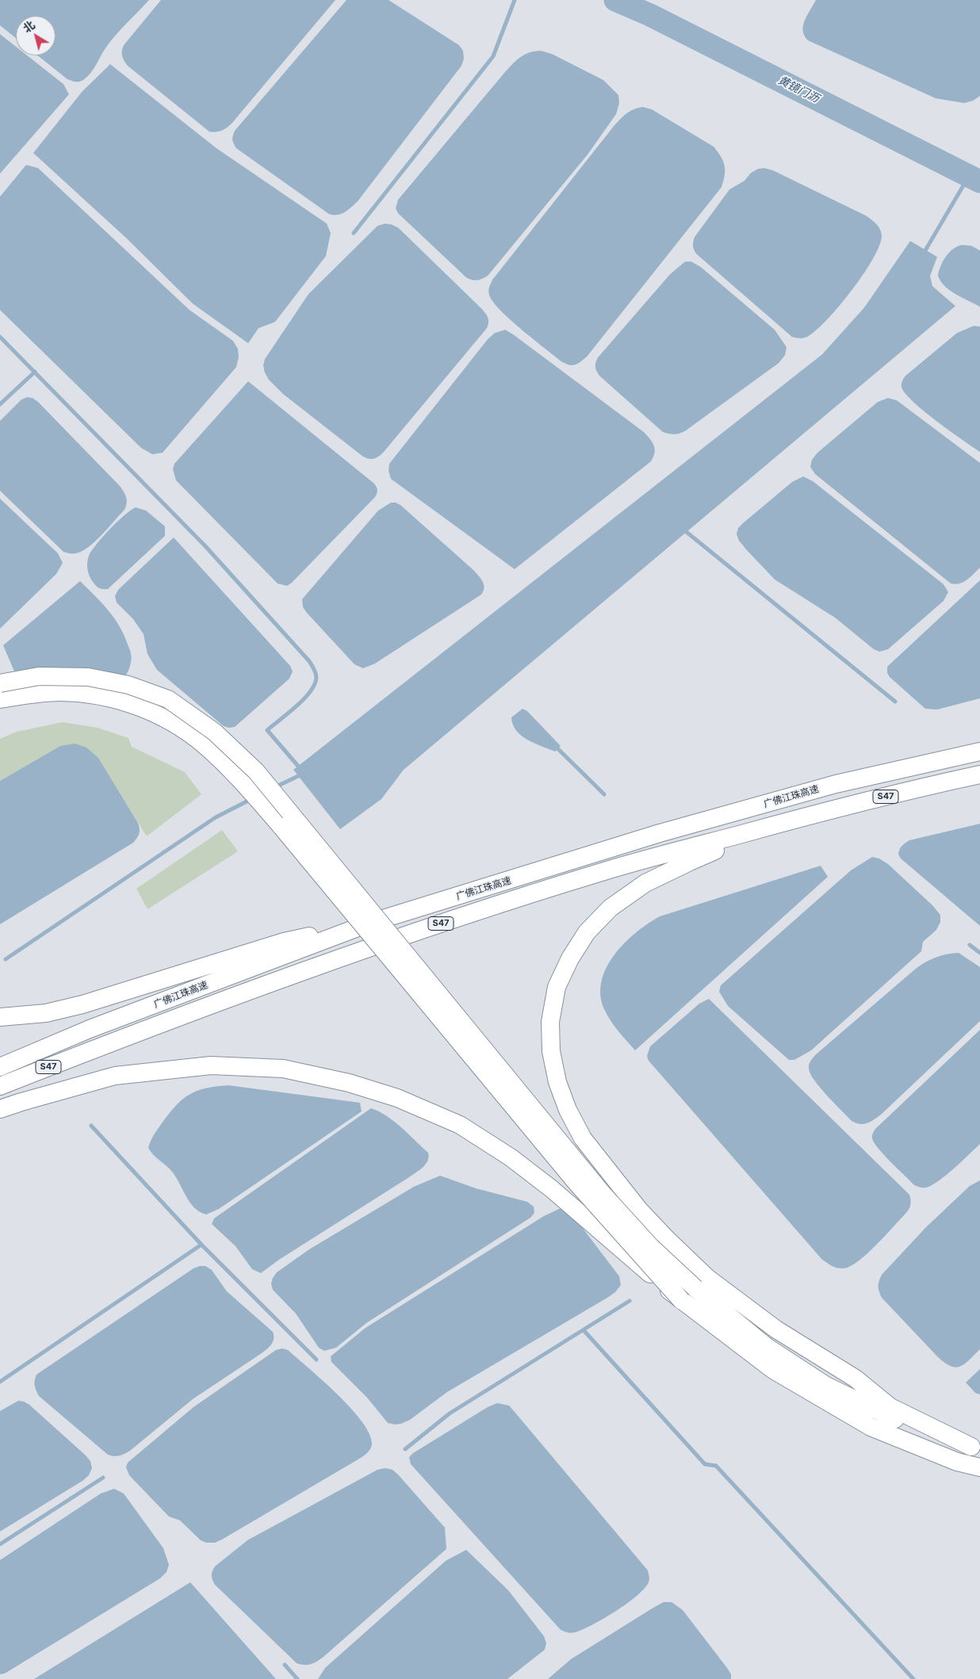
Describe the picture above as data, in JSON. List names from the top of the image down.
{
  "streets": {
    "highway": ["广佛江珠高速", "S47"]
  },
  "water": ["黄镜门沥"],
  "north": "top left"
}
